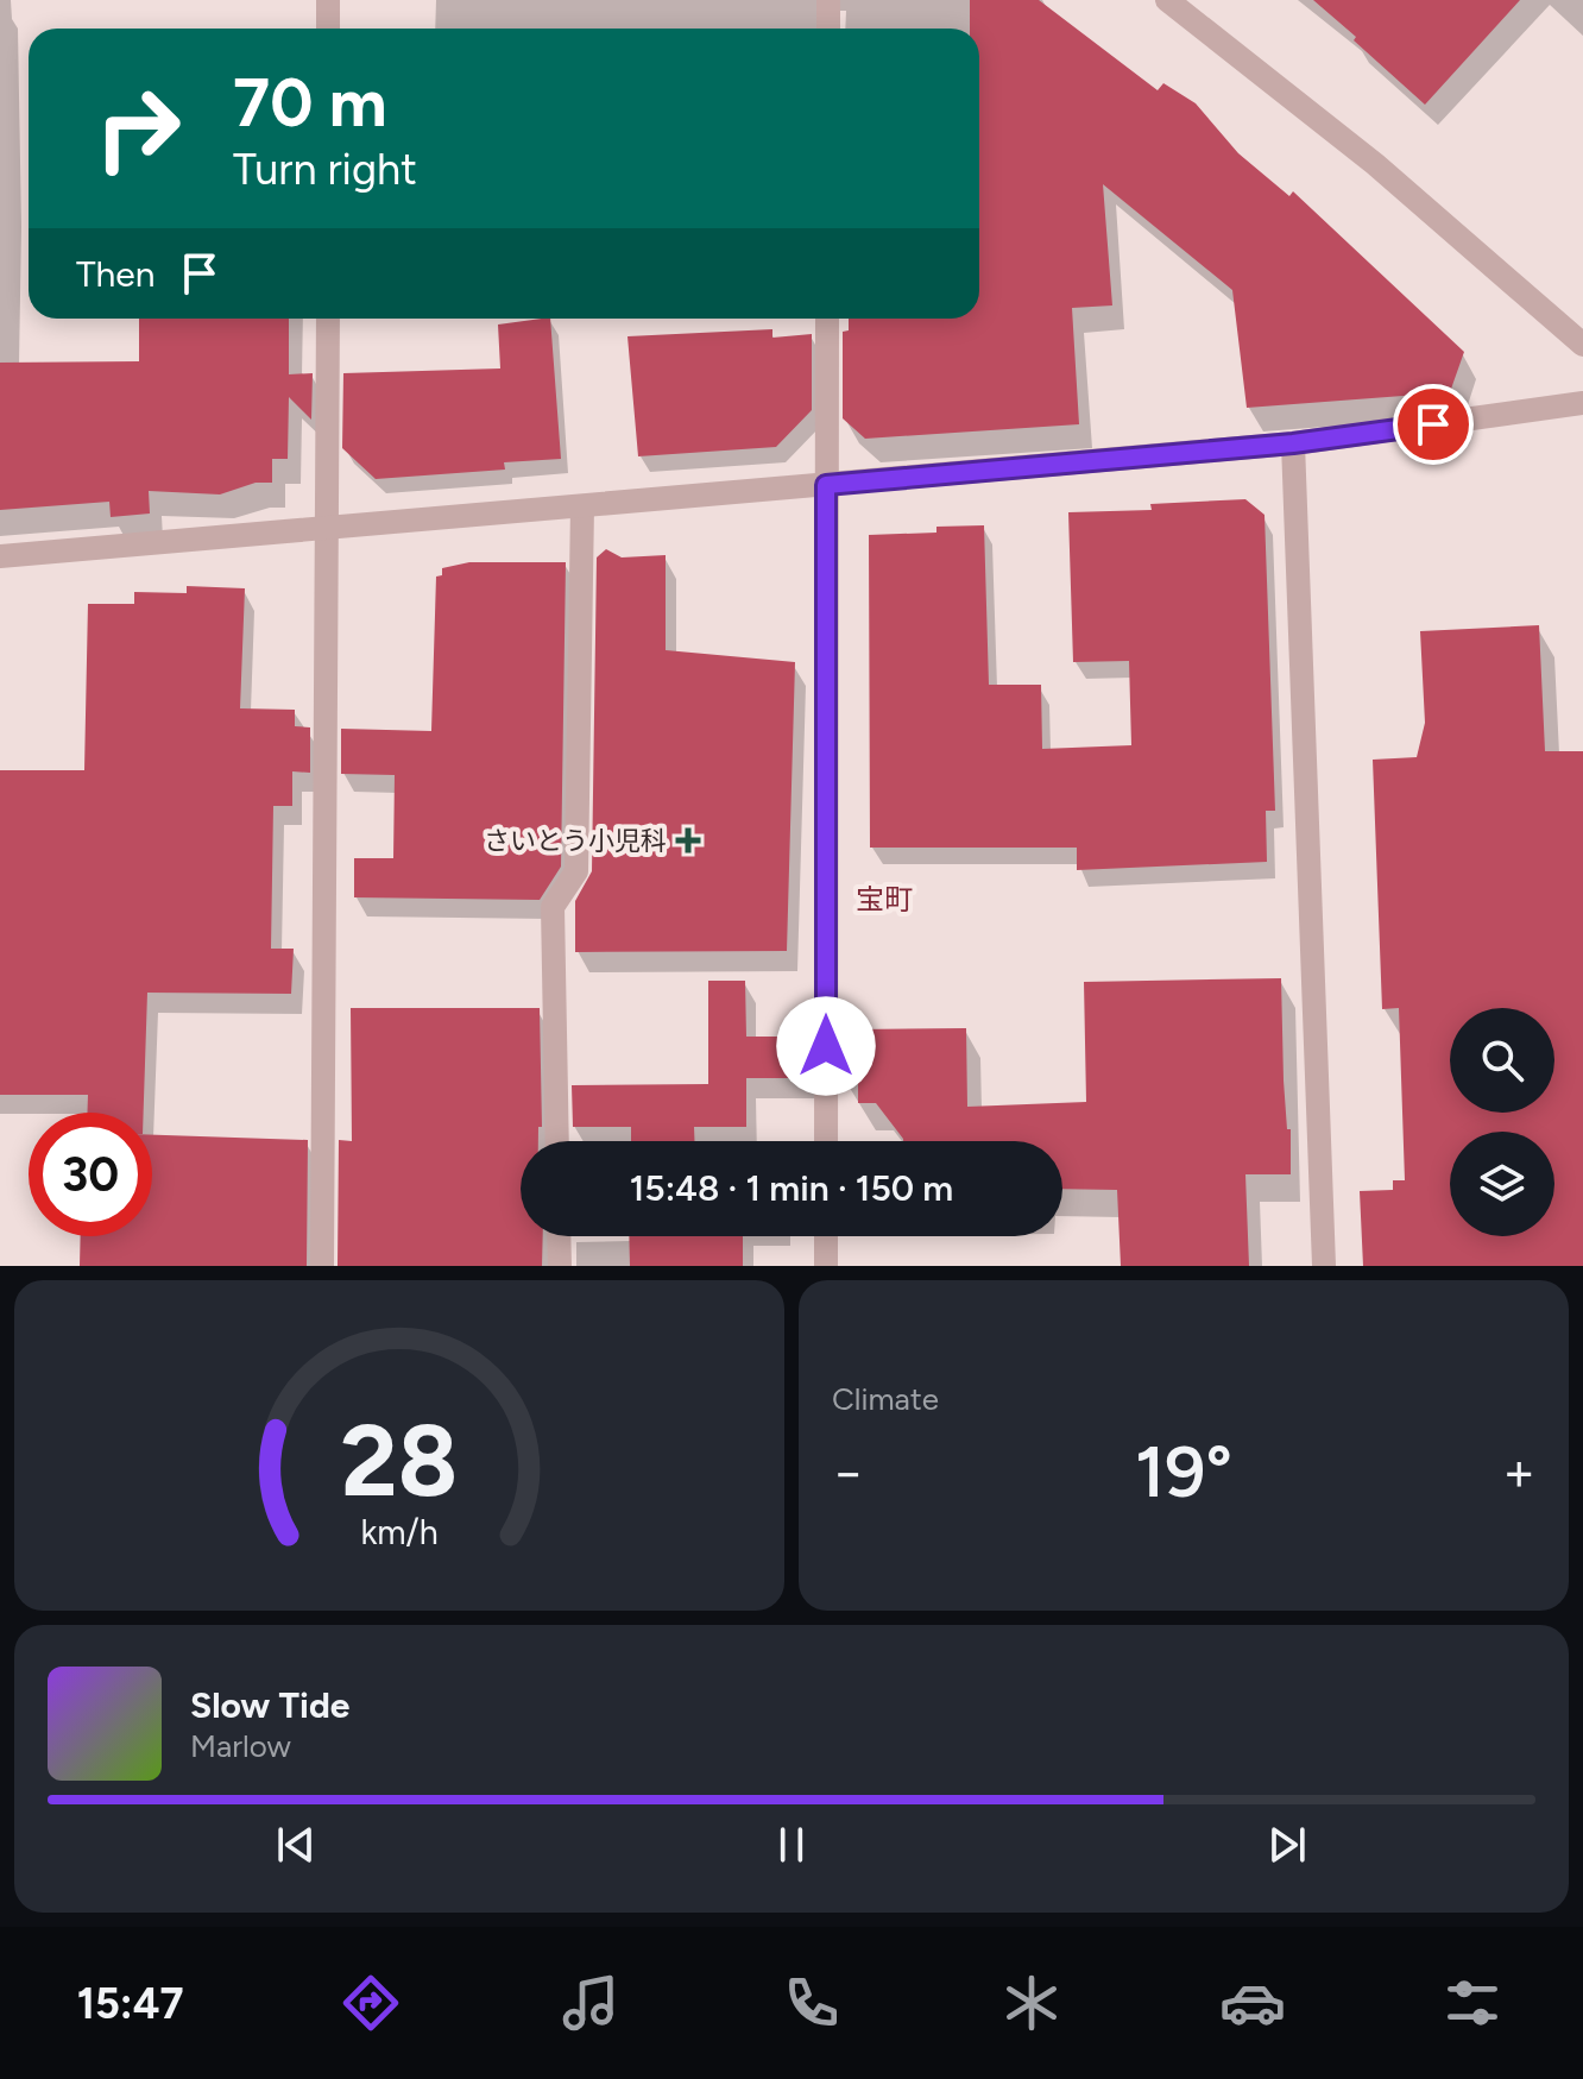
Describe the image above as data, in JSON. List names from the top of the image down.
{
  "districts": ["宝町"],
  "places": {
    "health": ["さいとう小児科"]
  },
  "page": {
    "turn": ["70 m", "Turn right"],
    "then": "Then",
    "limit": "30",
    "trip": "15:48 · 1 min · 150 m",
    "tile": "Climate",
    "heat": ["−", "19°", "+"],
    "song": ["Slow Tide", "Marlow"],
    "tabs": "15:47",
    "gauge": ["28", "km/h"]
  }
}
